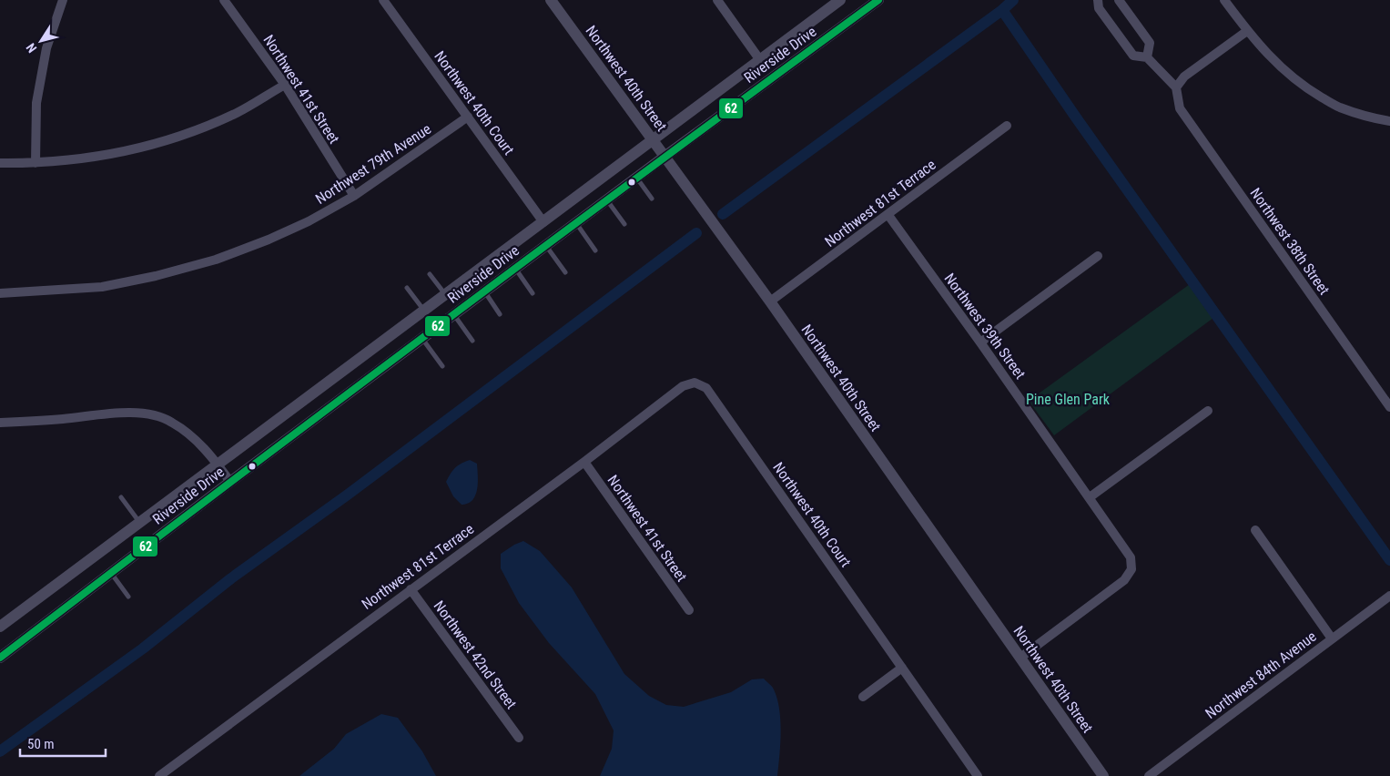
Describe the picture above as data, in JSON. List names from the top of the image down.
{
  "streets": {
    "street": [
      "Riverside Drive",
      "Northwest 40th Street",
      "Northwest 41st Street",
      "Northwest 40th Court",
      "Northwest 79th Avenue",
      "Northwest 81st Terrace",
      "Northwest 38th Street",
      "Northwest 39th Street",
      "Northwest 42nd Street",
      "Northwest 84th Avenue"
    ]
  },
  "crossings": [
    ["Riverside Drive", "Northwest 40th Street"],
    ["Riverside Drive", "Northwest 40th Court"],
    ["Northwest 40th Street", "Northwest 81st Terrace"],
    ["Northwest 40th Street", "Northwest 39th Street"],
    ["Northwest 41st Street", "Northwest 79th Avenue"],
    ["Northwest 41st Street", "Northwest 81st Terrace"],
    ["Northwest 40th Court", "Northwest 79th Avenue"],
    ["Northwest 40th Court", "Northwest 81st Terrace"],
    ["Northwest 81st Terrace", "Northwest 39th Street"],
    ["Northwest 81st Terrace", "Northwest 42nd Street"]
  ],
  "parks": ["Pine Glen Park"],
  "lines": ["transit line 62"],
  "scale_bar": "50 m",
  "north": "bottom left"
}
